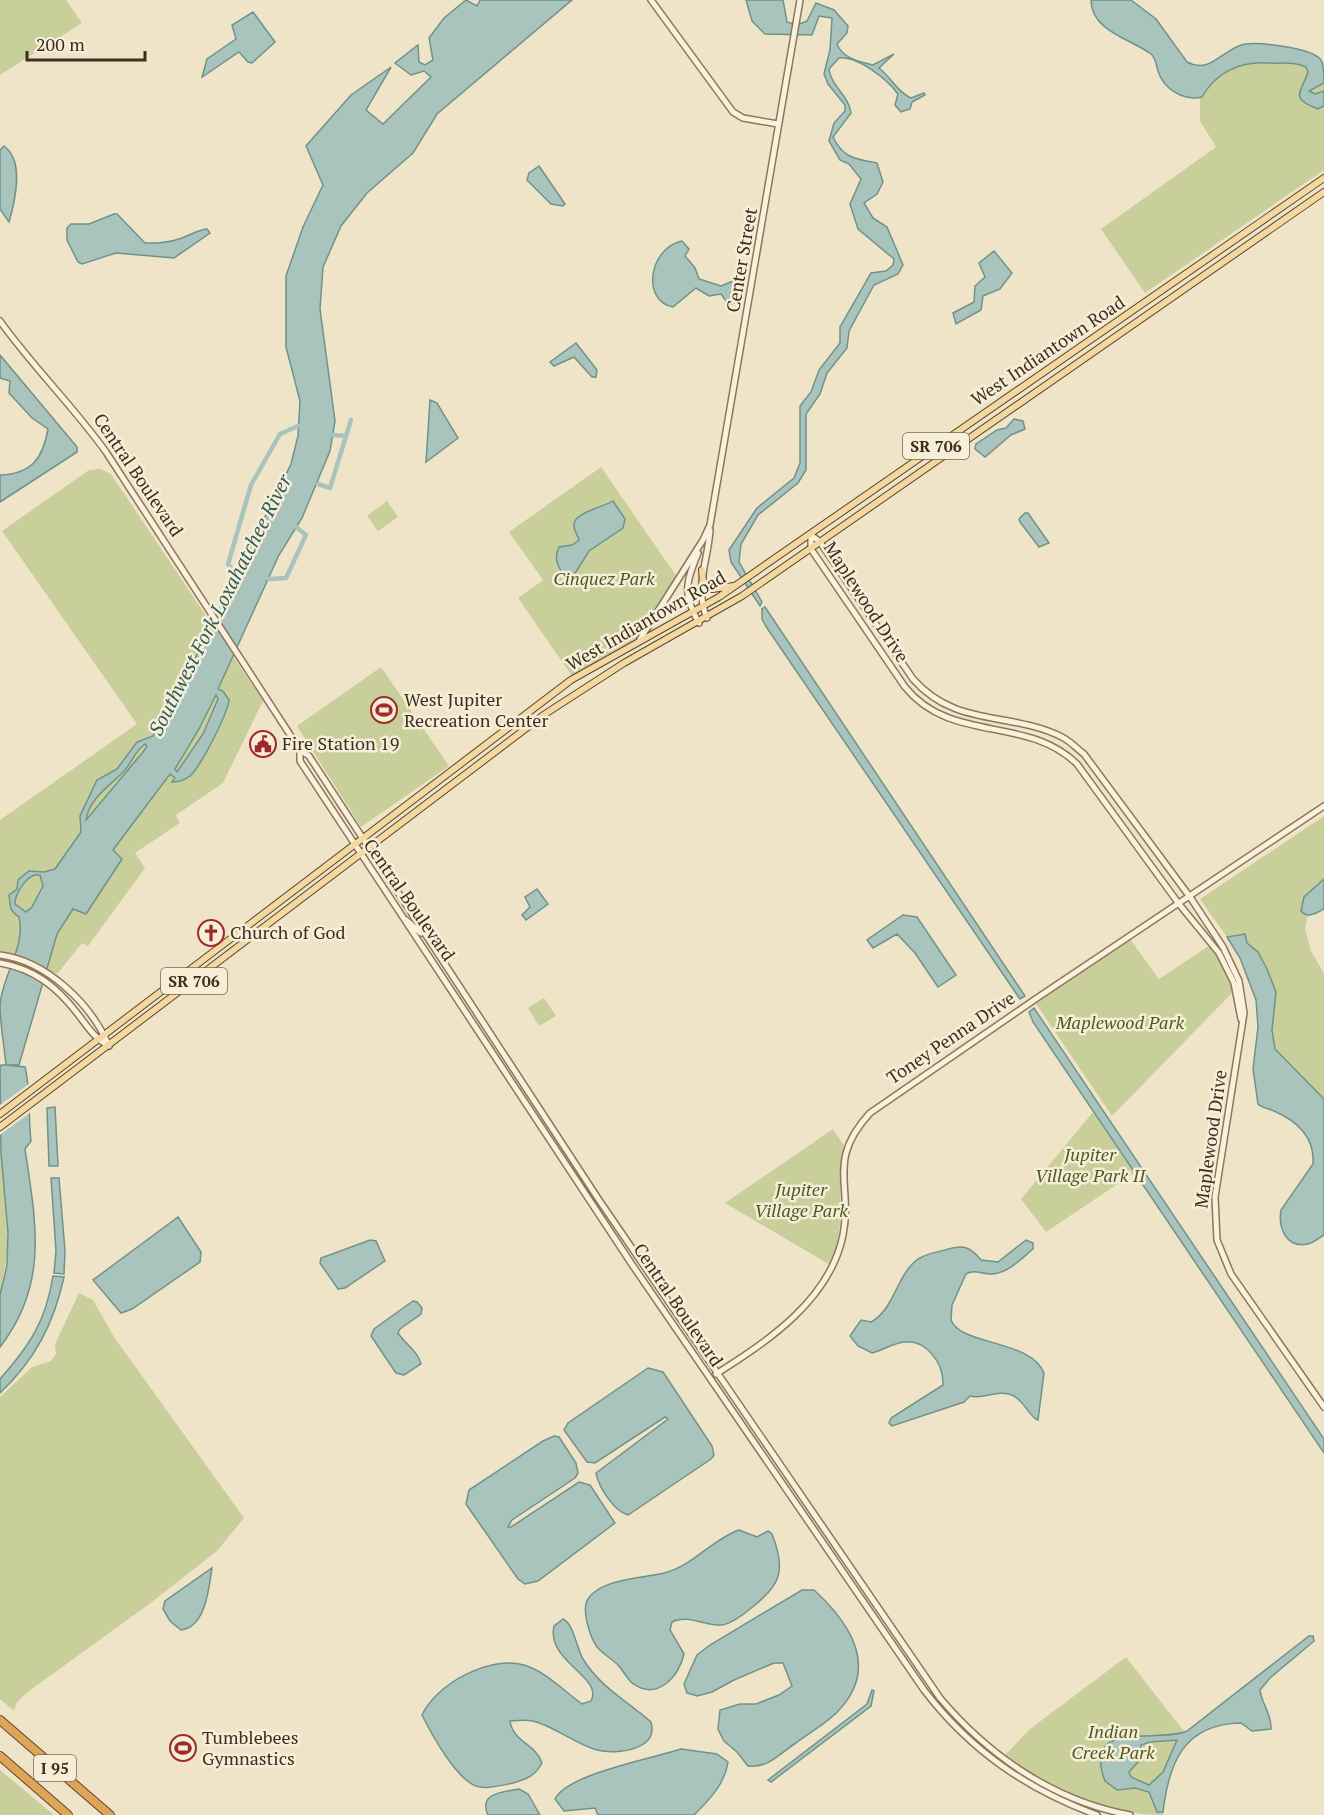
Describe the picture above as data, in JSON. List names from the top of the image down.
{
  "streets": {
    "highway": ["I 95"],
    "main road": ["West Indiantown Road", "SR 706"],
    "street": [
      "Center Street",
      "Central Boulevard",
      "Maplewood Drive",
      "Toney Penna Drive"
    ]
  },
  "crossings": [
    ["Center Street", "West Indiantown Road"],
    ["West Indiantown Road", "Central Boulevard"],
    ["West Indiantown Road", "Maplewood Drive"],
    ["Central Boulevard", "Toney Penna Drive"],
    ["Maplewood Drive", "Toney Penna Drive"]
  ],
  "water": ["Southwest Fork Loxahatchee River"],
  "parks": [
    "Cinquez Park",
    "Maplewood Park",
    "Jupiter Village Park II",
    "Jupiter Village Park",
    "Indian Creek Park"
  ],
  "places": {
    "sports": ["West Jupiter Recreation Center", "Tumblebees Gymnastics"],
    "public building": ["Fire Station 19"],
    "church": ["Church of God"]
  },
  "scale_bar": "200 m"
}
